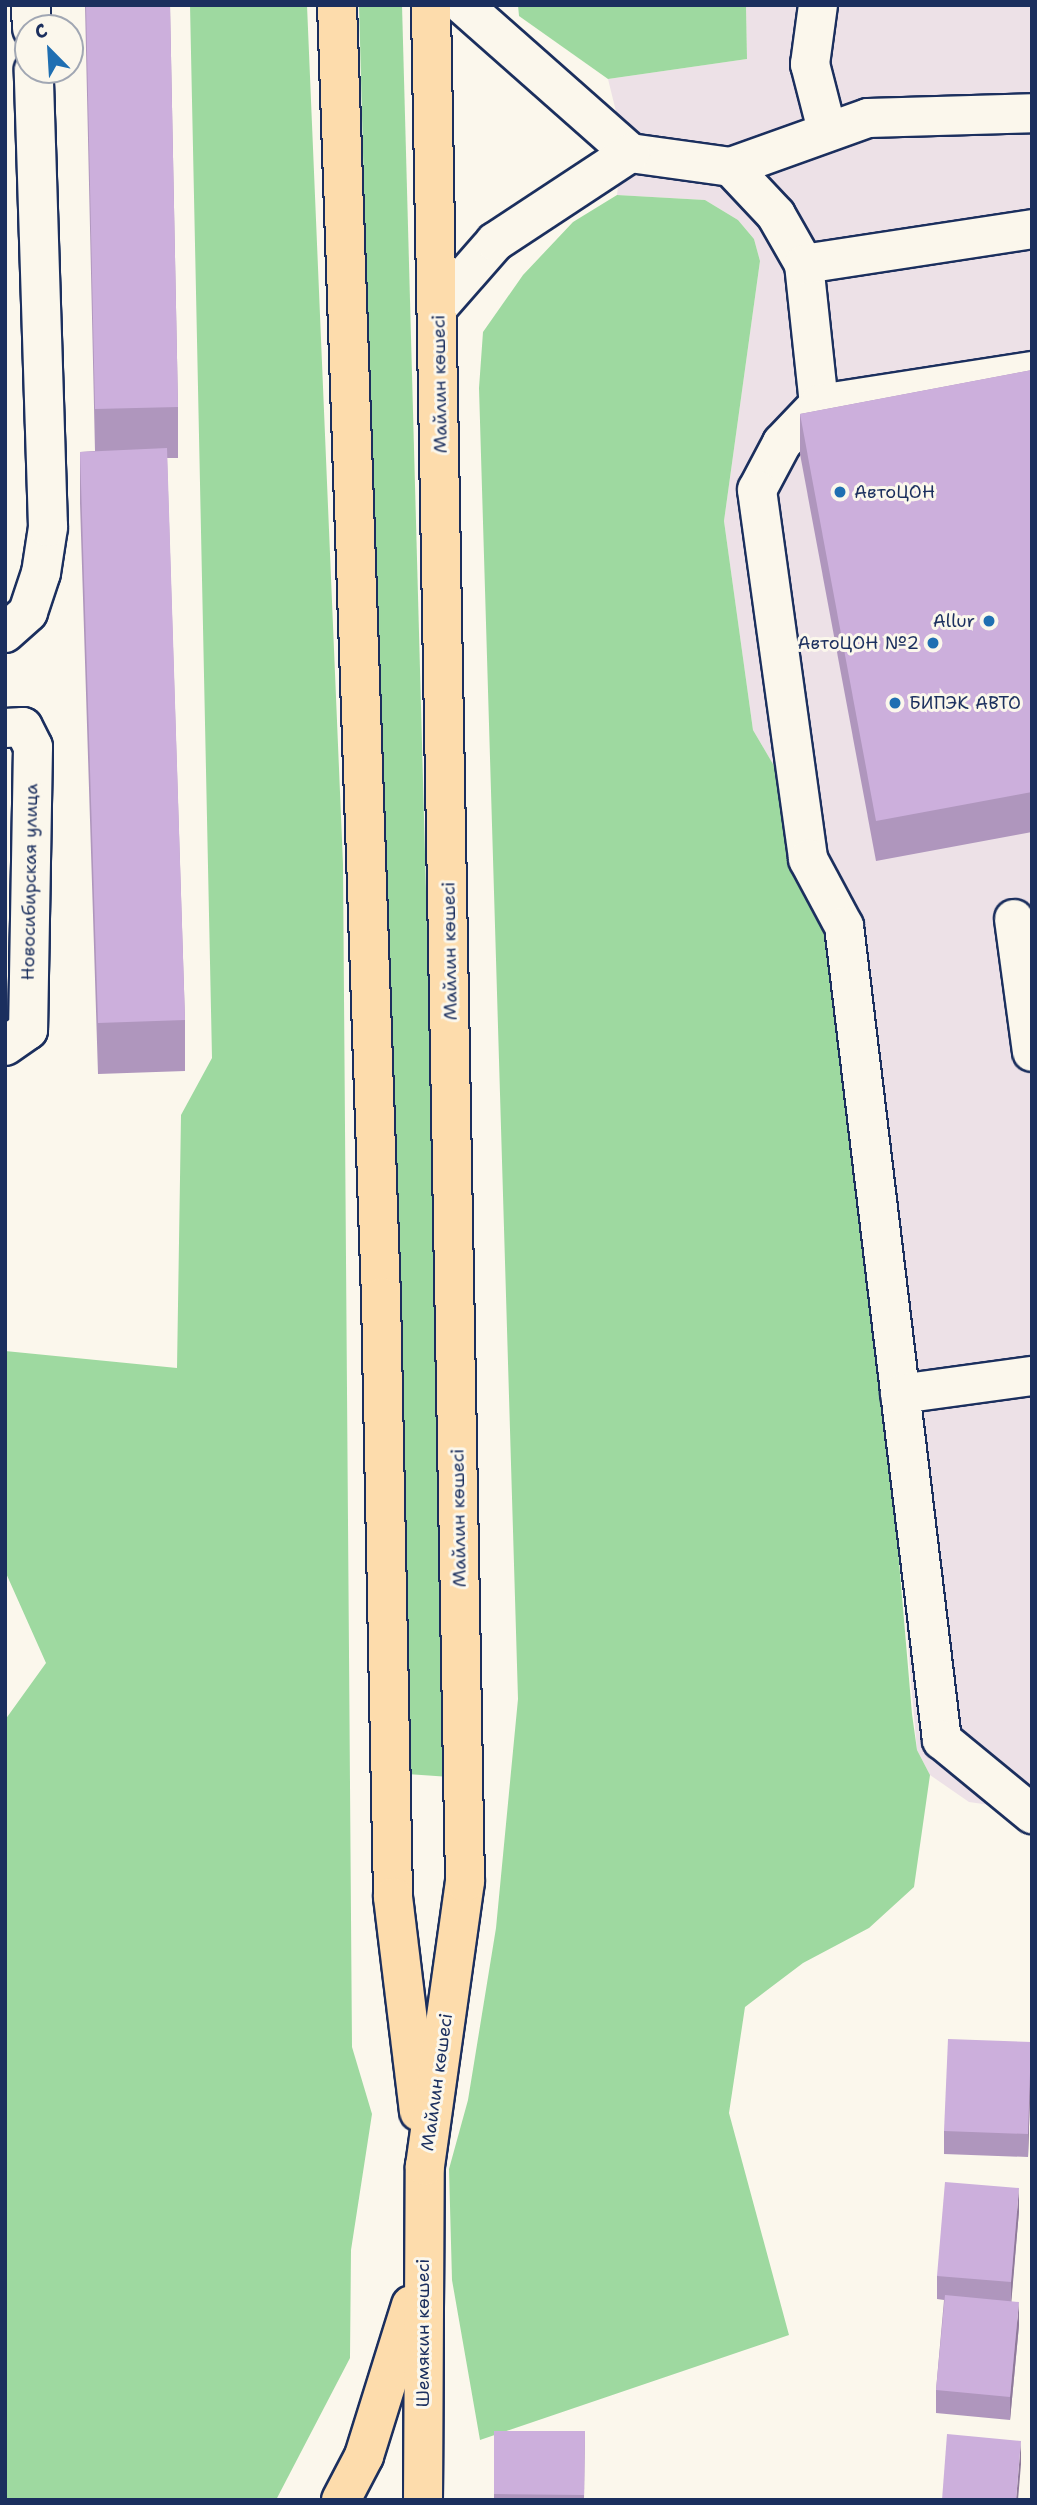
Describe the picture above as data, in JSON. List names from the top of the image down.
{
  "streets": {
    "main road": ["Майлин көшесі", "Шемякин көшесі"],
    "street": ["Новосибирская улица"]
  },
  "crossings": [
    ["Майлин көшесі", "Шемякин көшесі"]
  ],
  "places": [
    "АвтоЦОН",
    "Allur",
    "АвтоЦОН №2",
    "БИПЭК АВТО"
  ],
  "north": "top left"
}
